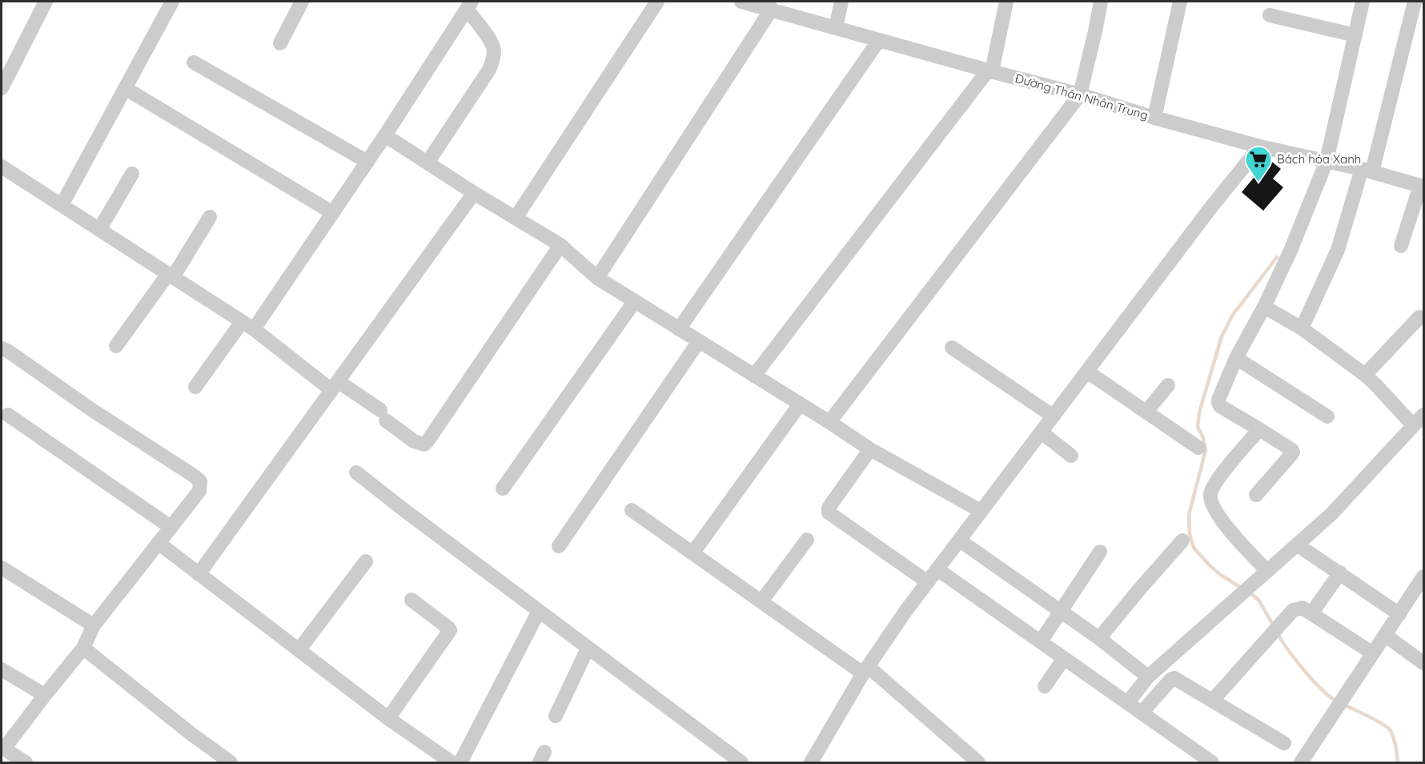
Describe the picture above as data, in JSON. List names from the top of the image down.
{
  "streets": {
    "street": ["Đường Thân Nhân Trung"]
  },
  "places": {
    "supermarket": ["Bách hóa Xanh"]
  }
}
